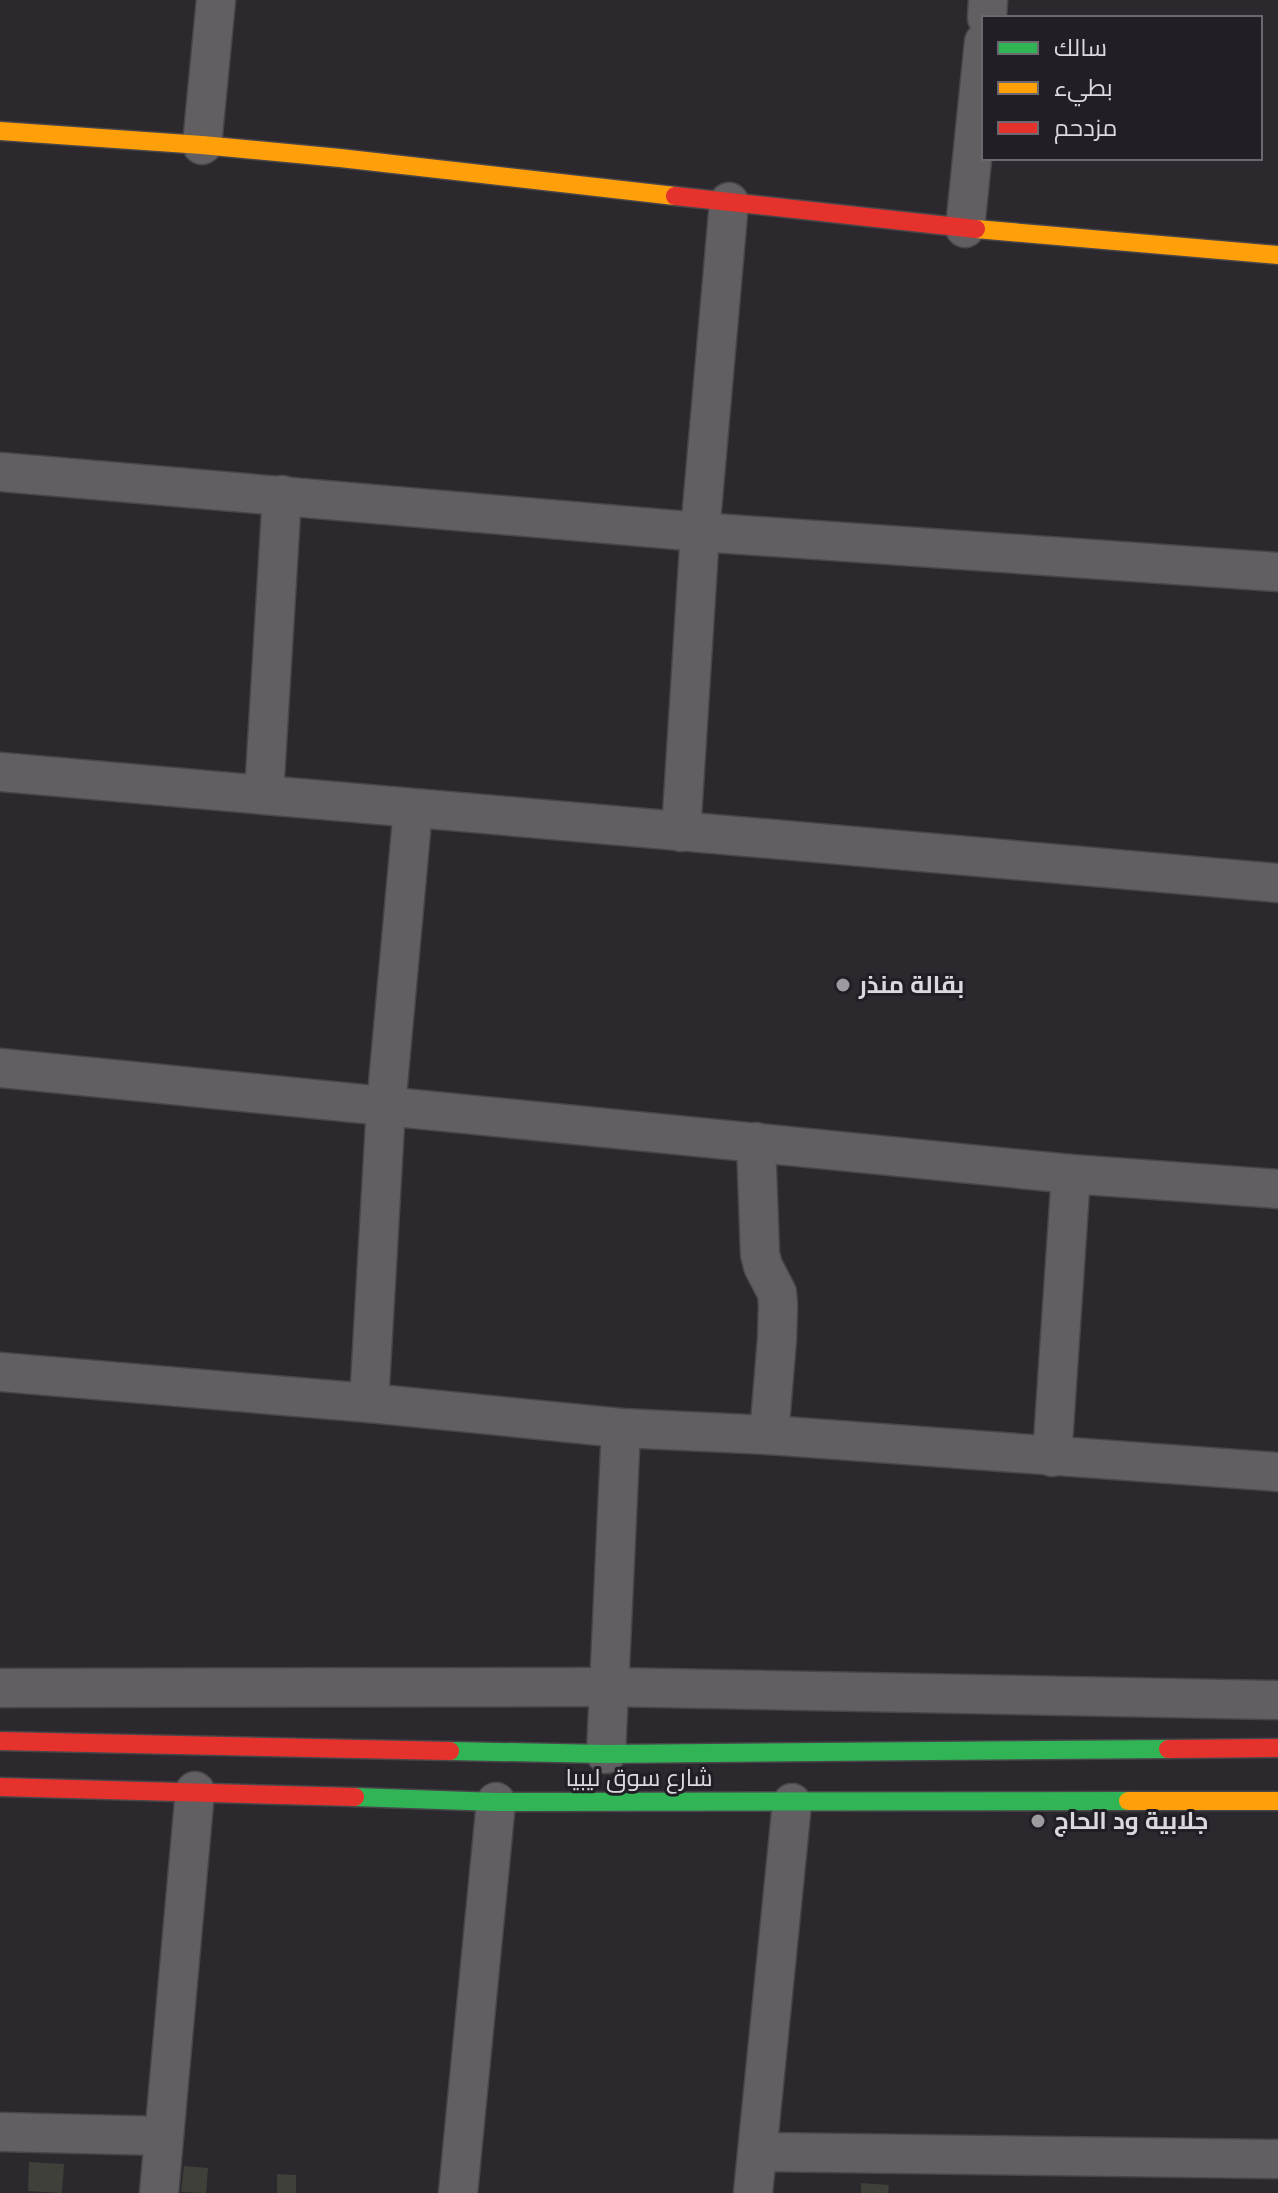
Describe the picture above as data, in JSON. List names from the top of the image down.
{
  "streets": {
    "main road": ["شارع سوق ليبيا"]
  },
  "places": ["بقالة منذر", "جلابية ود الحاج"],
  "legend": ["سالك", "بطيء", "مزدحم"]
}
